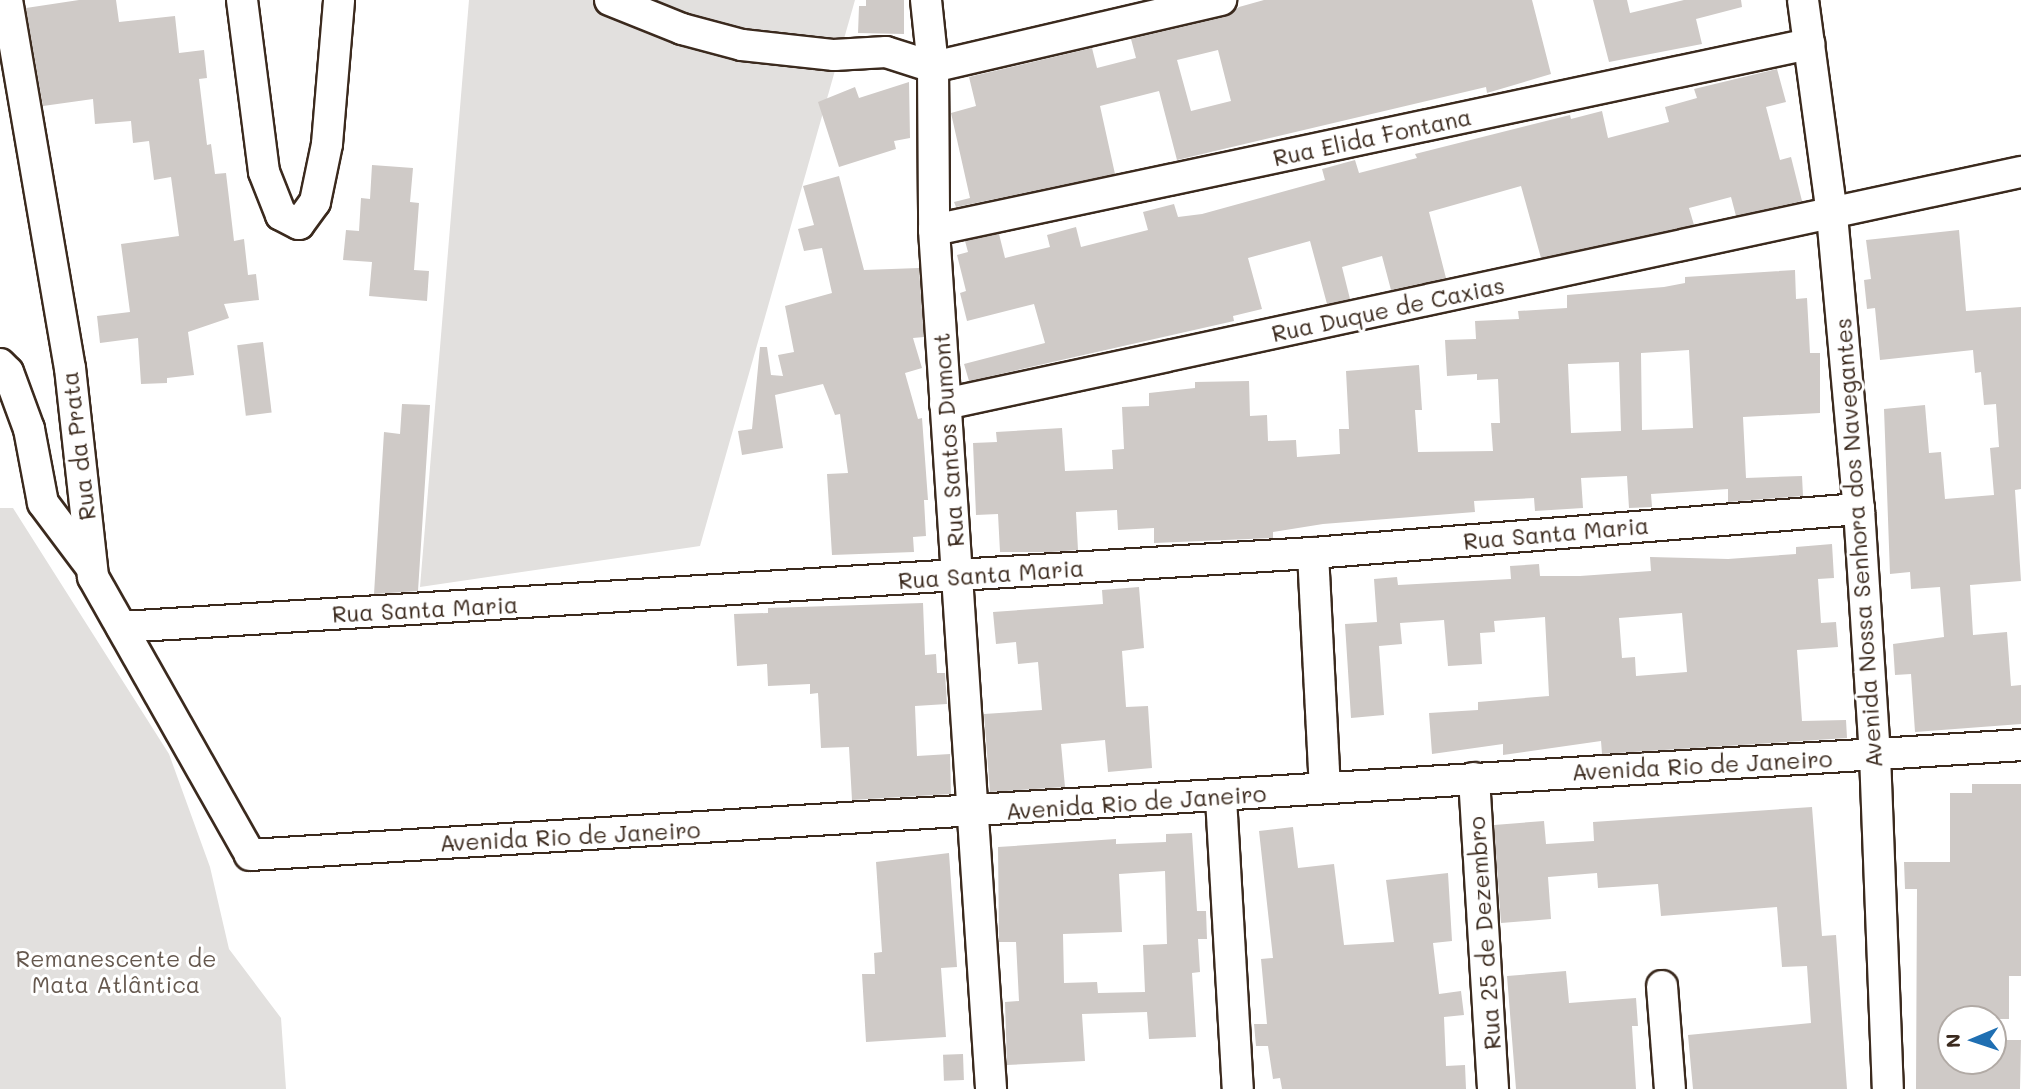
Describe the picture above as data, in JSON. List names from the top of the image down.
{
  "streets": {
    "street": [
      "Rua Elida Fontana",
      "Rua Duque de Caxias",
      "Rua Santos Dumont",
      "Rua da Prata",
      "Rua Santa Maria",
      "Avenida Nossa Senhora dos Navegantes",
      "Avenida Rio de Janeiro",
      "Rua 25 de Dezembro"
    ]
  },
  "crossings": [
    ["Rua Elida Fontana", "Rua Santos Dumont"],
    ["Rua Elida Fontana", "Avenida Nossa Senhora dos Navegantes"],
    ["Rua Duque de Caxias", "Rua Santos Dumont"],
    ["Rua Duque de Caxias", "Avenida Nossa Senhora dos Navegantes"],
    ["Rua Santos Dumont", "Rua Santa Maria"],
    ["Rua Santos Dumont", "Avenida Rio de Janeiro"],
    ["Rua da Prata", "Rua Santa Maria"],
    ["Rua da Prata", "Avenida Rio de Janeiro"],
    ["Rua Santa Maria", "Avenida Nossa Senhora dos Navegantes"],
    ["Avenida Nossa Senhora dos Navegantes", "Avenida Rio de Janeiro"],
    ["Avenida Rio de Janeiro", "Rua 25 de Dezembro"]
  ],
  "parks": ["Remanescente de Mata Atlântica"],
  "north": "left"
}
